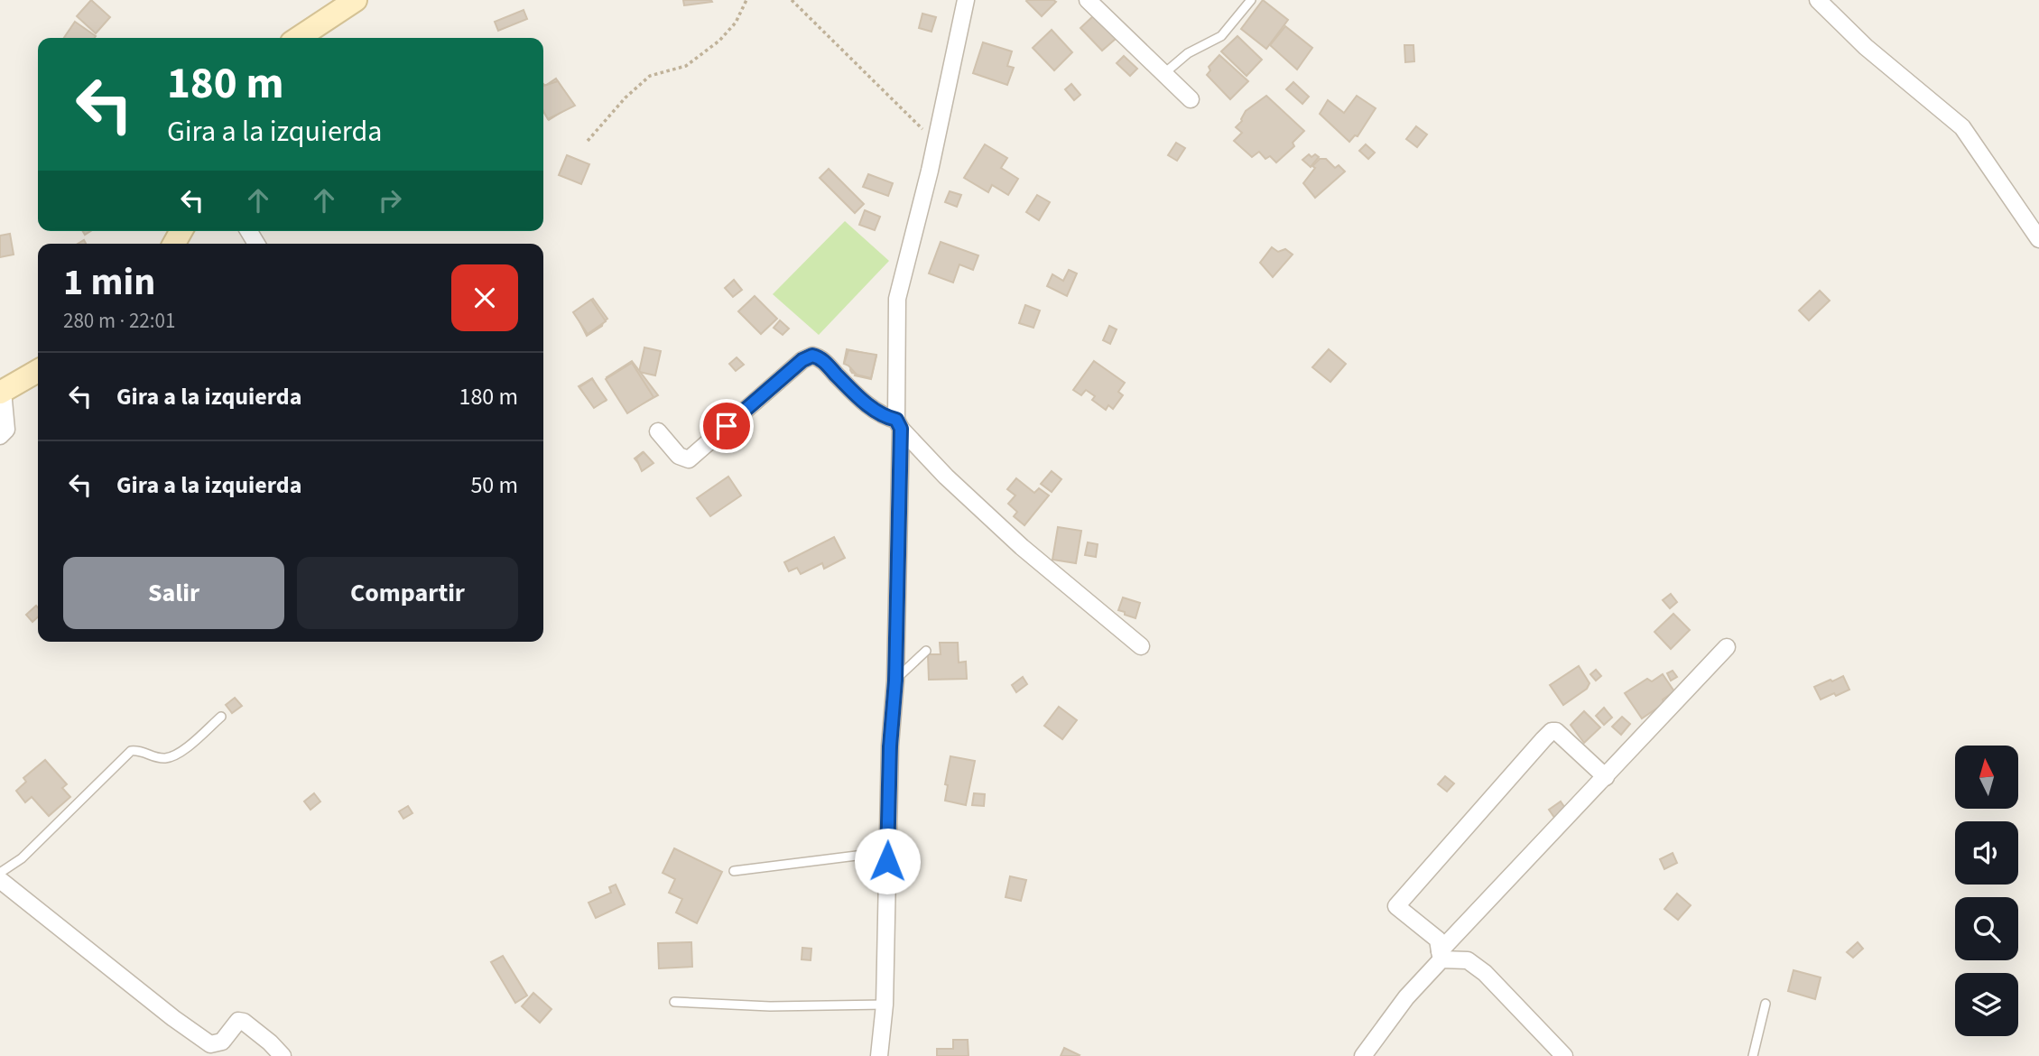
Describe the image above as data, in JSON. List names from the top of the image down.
{
  "north": "top",
  "page": {
    "turn": ["180 m", "Gira a la izquierda"],
    "heading": ["1 min", "280 m · 22:01"],
    "list": [
      {
        "name": "Gira a la izquierda",
        "value": "180 m"
      },
      {
        "name": "Gira a la izquierda",
        "value": "50 m"
      }
    ],
    "buttons": ["Salir", "Compartir"]
  }
}
